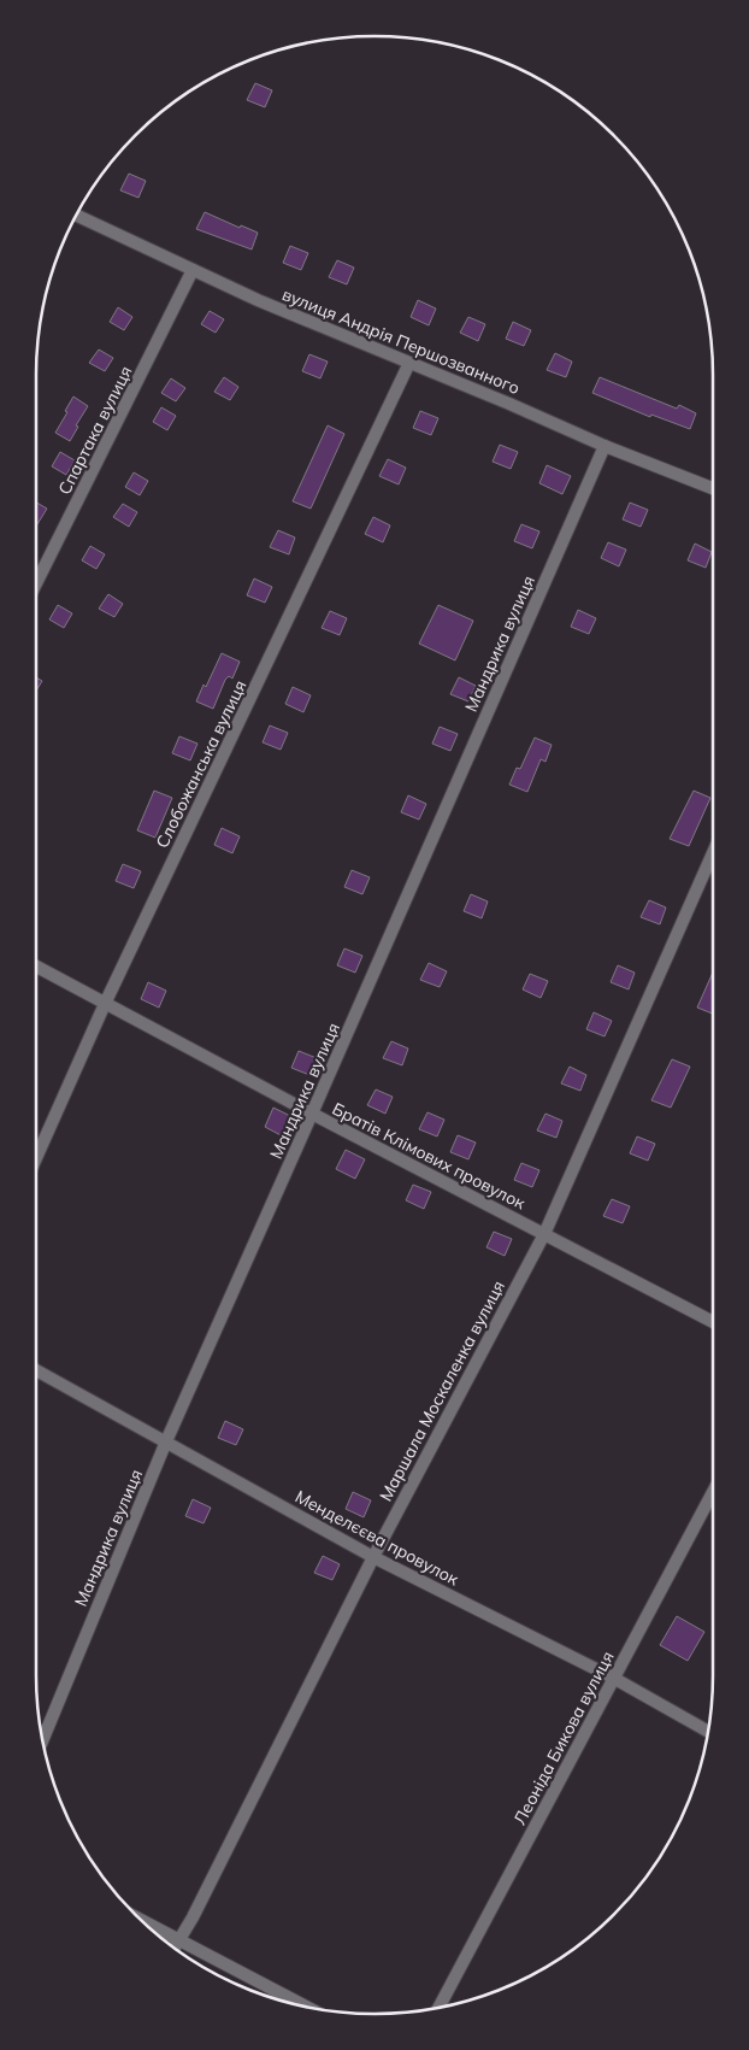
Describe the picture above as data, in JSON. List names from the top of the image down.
{
  "streets": {
    "street": [
      "вулиця Андрія Першозванного",
      "Спартака вулиця",
      "Мандрика вулиця",
      "Слобожанська вулиця",
      "Братів Клімових провулок",
      "Маршала Москаленка вулиця",
      "Менделєєва провулок",
      "Леоніда Бикова вулиця"
    ]
  },
  "crossings": [
    ["вулиця Андрія Першозванного", "Спартака вулиця"],
    ["вулиця Андрія Першозванного", "Мандрика вулиця"],
    ["вулиця Андрія Першозванного", "Слобожанська вулиця"],
    ["Мандрика вулиця", "Братів Клімових провулок"],
    ["Мандрика вулиця", "Менделєєва провулок"],
    ["Слобожанська вулиця", "Братів Клімових провулок"],
    ["Братів Клімових провулок", "Маршала Москаленка вулиця"],
    ["Маршала Москаленка вулиця", "Менделєєва провулок"],
    ["Менделєєва провулок", "Леоніда Бикова вулиця"]
  ]
}
